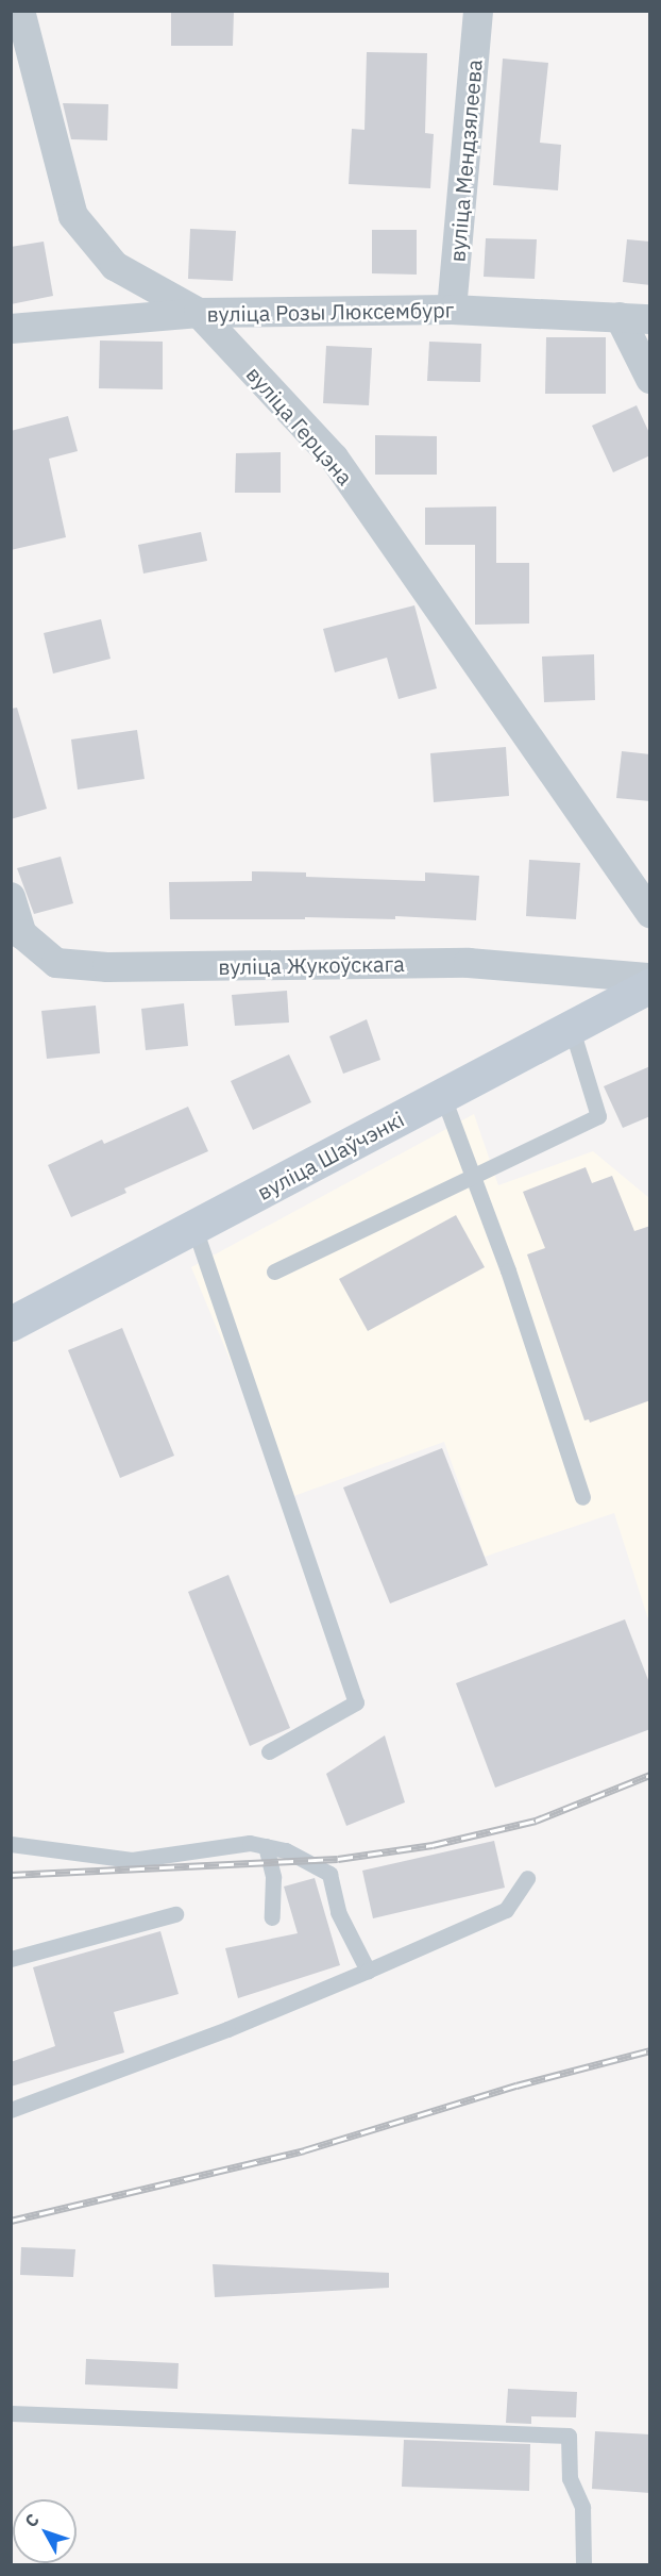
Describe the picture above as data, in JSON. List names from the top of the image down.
{
  "streets": {
    "main road": ["вуліца Шаўчэнкі"],
    "street": [
      "вуліца Мендзялеева",
      "вуліца Розы Люксембург",
      "вуліца Герцэна",
      "вуліца Жукоўскага"
    ]
  },
  "crossings": [
    ["вуліца Мендзялеева", "вуліца Розы Люксембург"],
    ["вуліца Розы Люксембург", "вуліца Герцэна"]
  ],
  "north": "top left"
}
